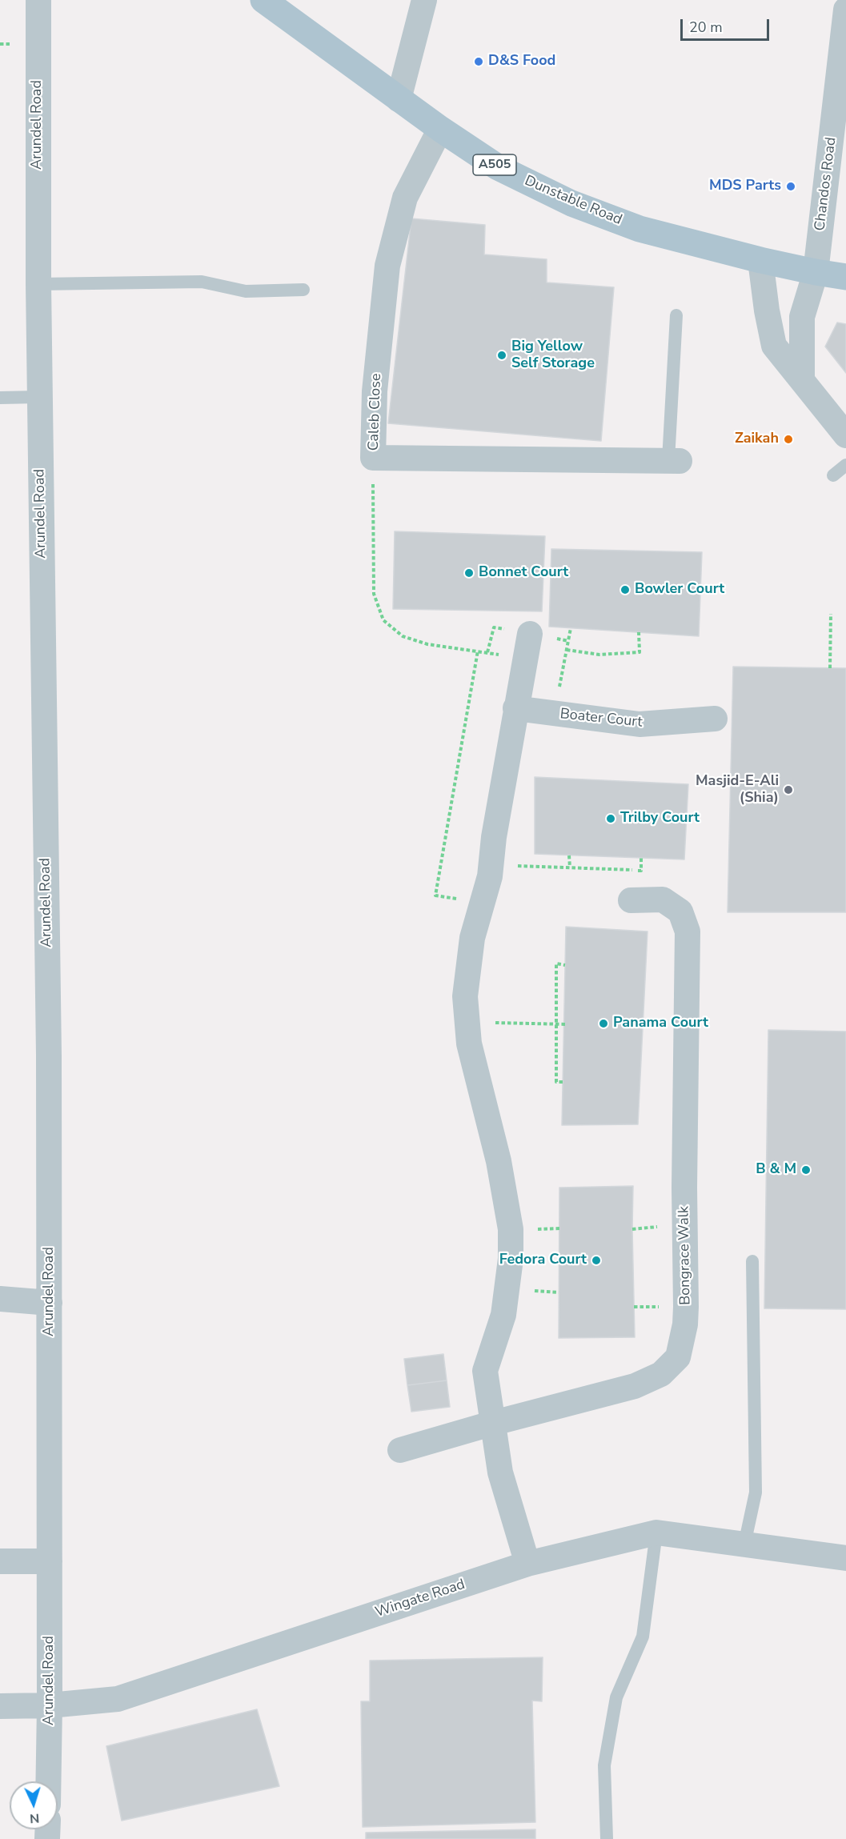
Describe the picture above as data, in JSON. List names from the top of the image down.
{
  "streets": {
    "main road": ["A505", "Dunstable Road"],
    "street": [
      "Arundel Road",
      "Chandos Road",
      "Caleb Close",
      "Boater Court",
      "Bongrace Walk",
      "Wingate Road"
    ]
  },
  "crossings": [
    ["Arundel Road", "Wingate Road"],
    ["Chandos Road", "Dunstable Road"],
    ["Dunstable Road", "Caleb Close"]
  ],
  "places": [
    "D&S Food",
    "MDS Parts",
    "Big Yellow Self Storage",
    "Zaikah",
    "Bonnet Court",
    "Bowler Court",
    "Masjid-E-Ali (Shia)",
    "Trilby Court",
    "Panama Court",
    "B & M",
    "Fedora Court"
  ],
  "scale_bar": "20 m",
  "north": "bottom"
}
